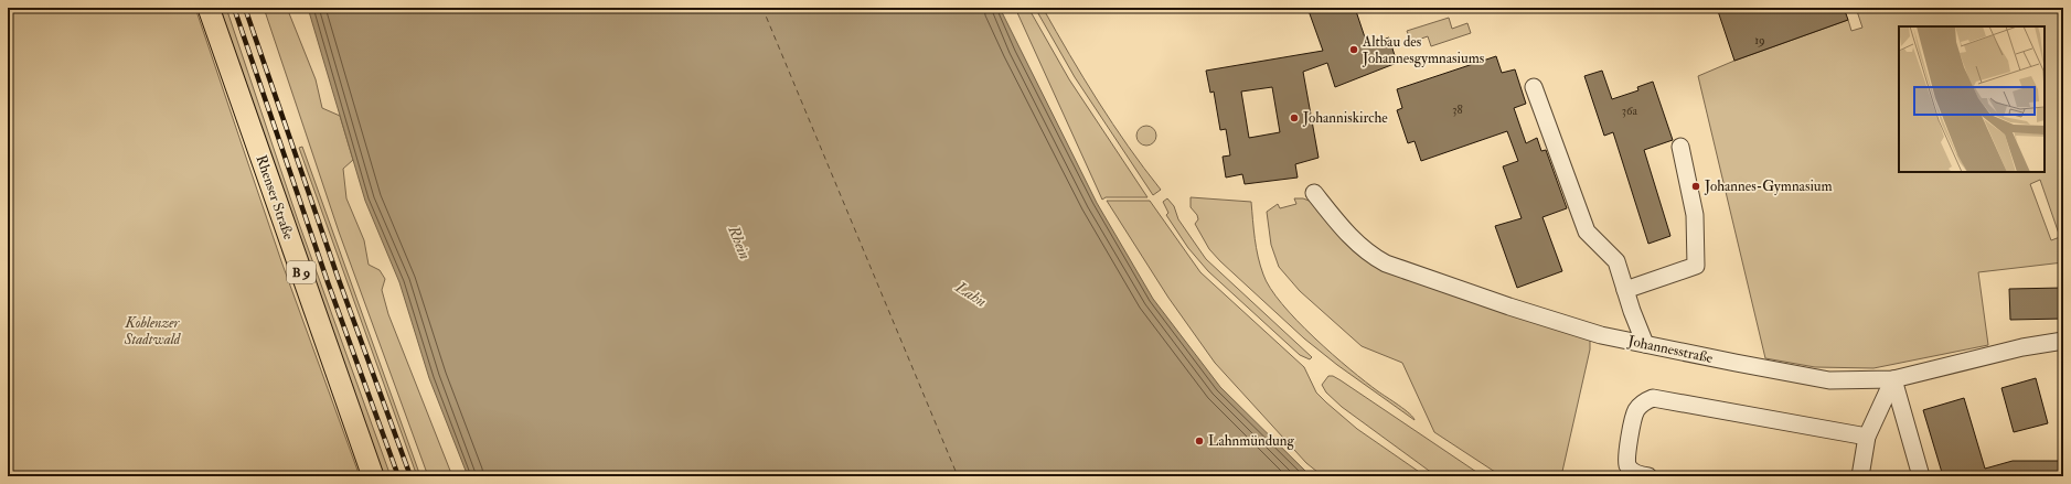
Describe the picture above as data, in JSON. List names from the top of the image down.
{
  "streets": {
    "main road": ["Rhenser Straße", "B 9"],
    "street": ["Johannesstraße"]
  },
  "water": ["Rhein", "Lahn"],
  "parks": ["Koblenzer Stadtwald"],
  "places": [
    "Altbau des Johannesgymnasiums",
    "Johanniskirche",
    "Johannes-Gymnasium",
    "Lahnmündung"
  ],
  "house_numbers": ["19", "38", "36a"]
}
